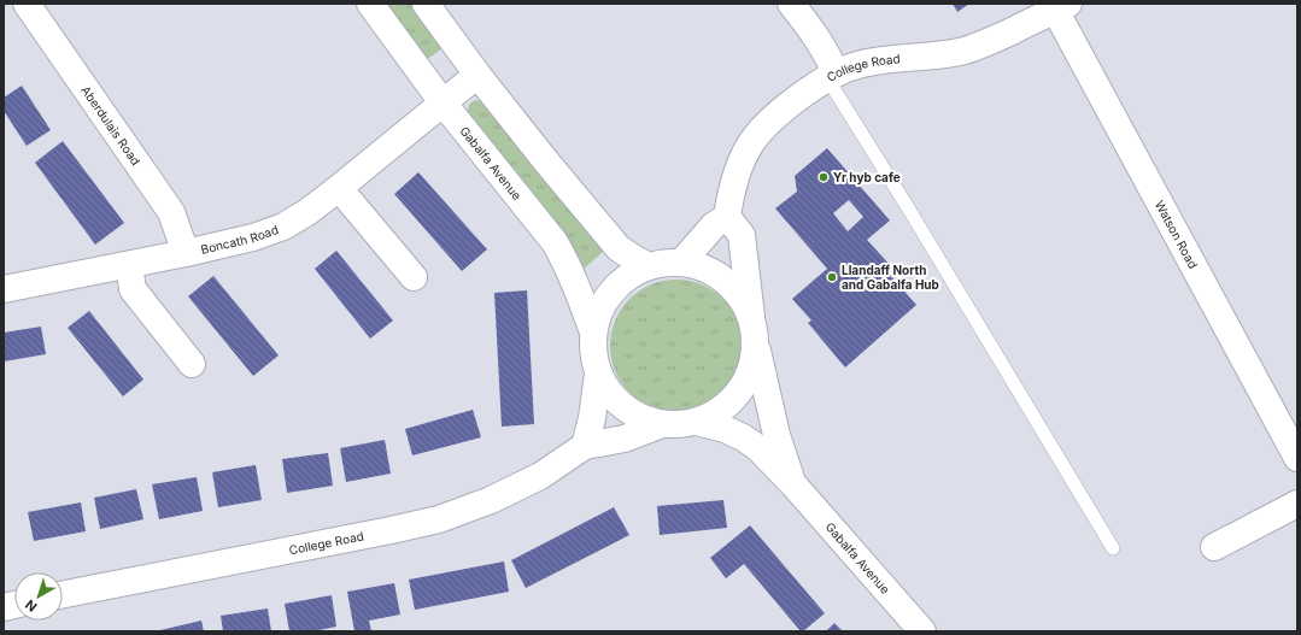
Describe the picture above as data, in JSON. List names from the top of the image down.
{
  "streets": {
    "street": [
      "College Road",
      "Aberdulais Road",
      "Gabalfa Avenue",
      "Watson Road",
      "Boncath Road"
    ]
  },
  "crossings": [
    ["College Road", "Gabalfa Avenue"],
    ["College Road", "Watson Road"],
    ["Aberdulais Road", "Boncath Road"],
    ["Gabalfa Avenue", "Boncath Road"]
  ],
  "places": ["Yr hyb cafe", "Llandaff North and Gabalfa Hub"],
  "north": "bottom left"
}
